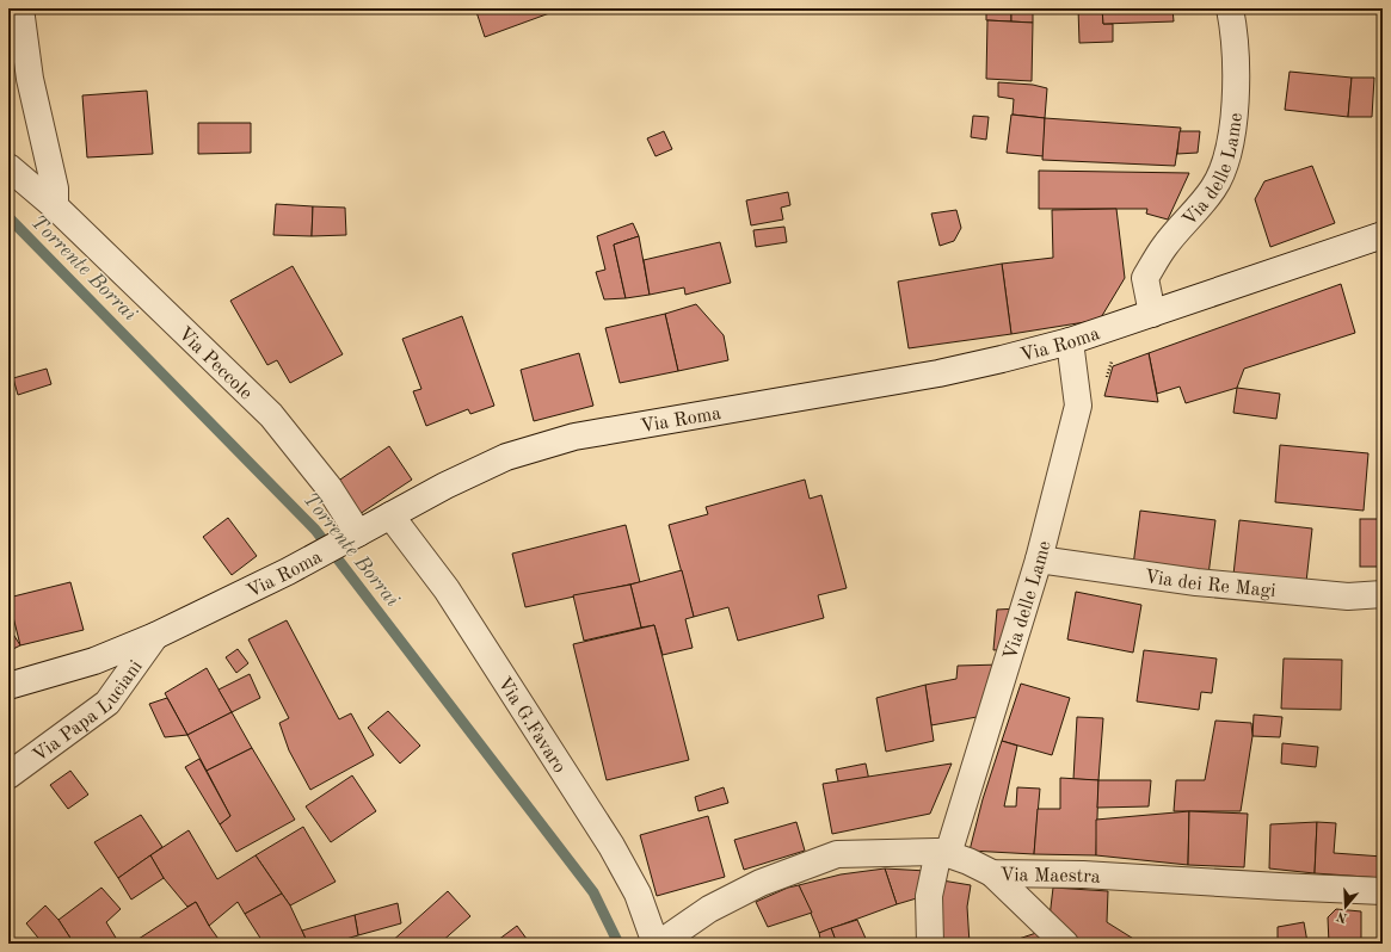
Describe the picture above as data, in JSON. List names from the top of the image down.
{
  "streets": {
    "street": [
      "Via delle Lame",
      "Via Roma",
      "Via Peccole",
      "Via dei Re Magi",
      "Via Papa Luciani",
      "Via G.Favaro",
      "Via Maestra"
    ]
  },
  "crossings": [
    ["Via delle Lame", "Via Roma"],
    ["Via delle Lame", "Via dei Re Magi"],
    ["Via delle Lame", "Via Maestra"],
    ["Via Roma", "Via Peccole"],
    ["Via Roma", "Via Papa Luciani"],
    ["Via Roma", "Via G.Favaro"],
    ["Via G.Favaro", "Via Maestra"]
  ],
  "water": ["Torrente Borrai"],
  "north": "bottom"
}
